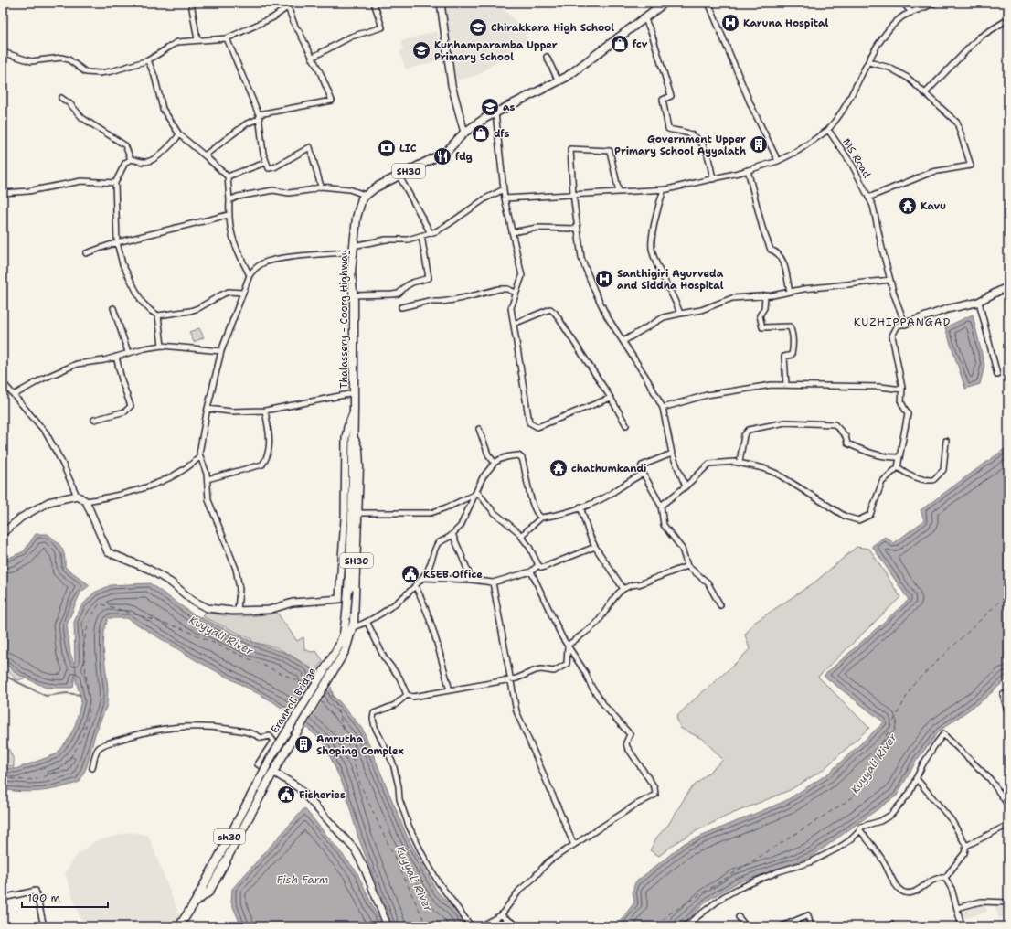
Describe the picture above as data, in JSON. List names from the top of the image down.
{
  "streets": {
    "main road": [
      "SH30",
      "Thalassery - Coorg Highway",
      "Eranholi Bridge",
      "sh30"
    ],
    "street": ["MS Road"]
  },
  "crossings": [
    ["SH30", "Thalassery - Coorg Highway"],
    ["SH30", "Eranholi Bridge"],
    ["Thalassery - Coorg Highway", "Eranholi Bridge"]
  ],
  "districts": ["KUZHIPPANGAD"],
  "water": ["Kuyyali River", "Fish Farm"],
  "places": {
    "hospital": ["Karuna Hospital", "Santhigiri Ayurveda and Siddha Hospital"],
    "school or university": ["Chirakkara High School", "Kunhamparamba Upper Primary School", "as"],
    "shop": ["fcv", "dfs"],
    "building": ["Government Upper Primary School Ayyalath", "Amrutha Shoping Complex"],
    "bank": ["LIC"],
    "restaurant": ["fdg"],
    "temple": ["Kavu", "chathumkandi"],
    "public building": ["KSEB Office", "Fisheries"]
  },
  "scale_bar": "100 m"
}
